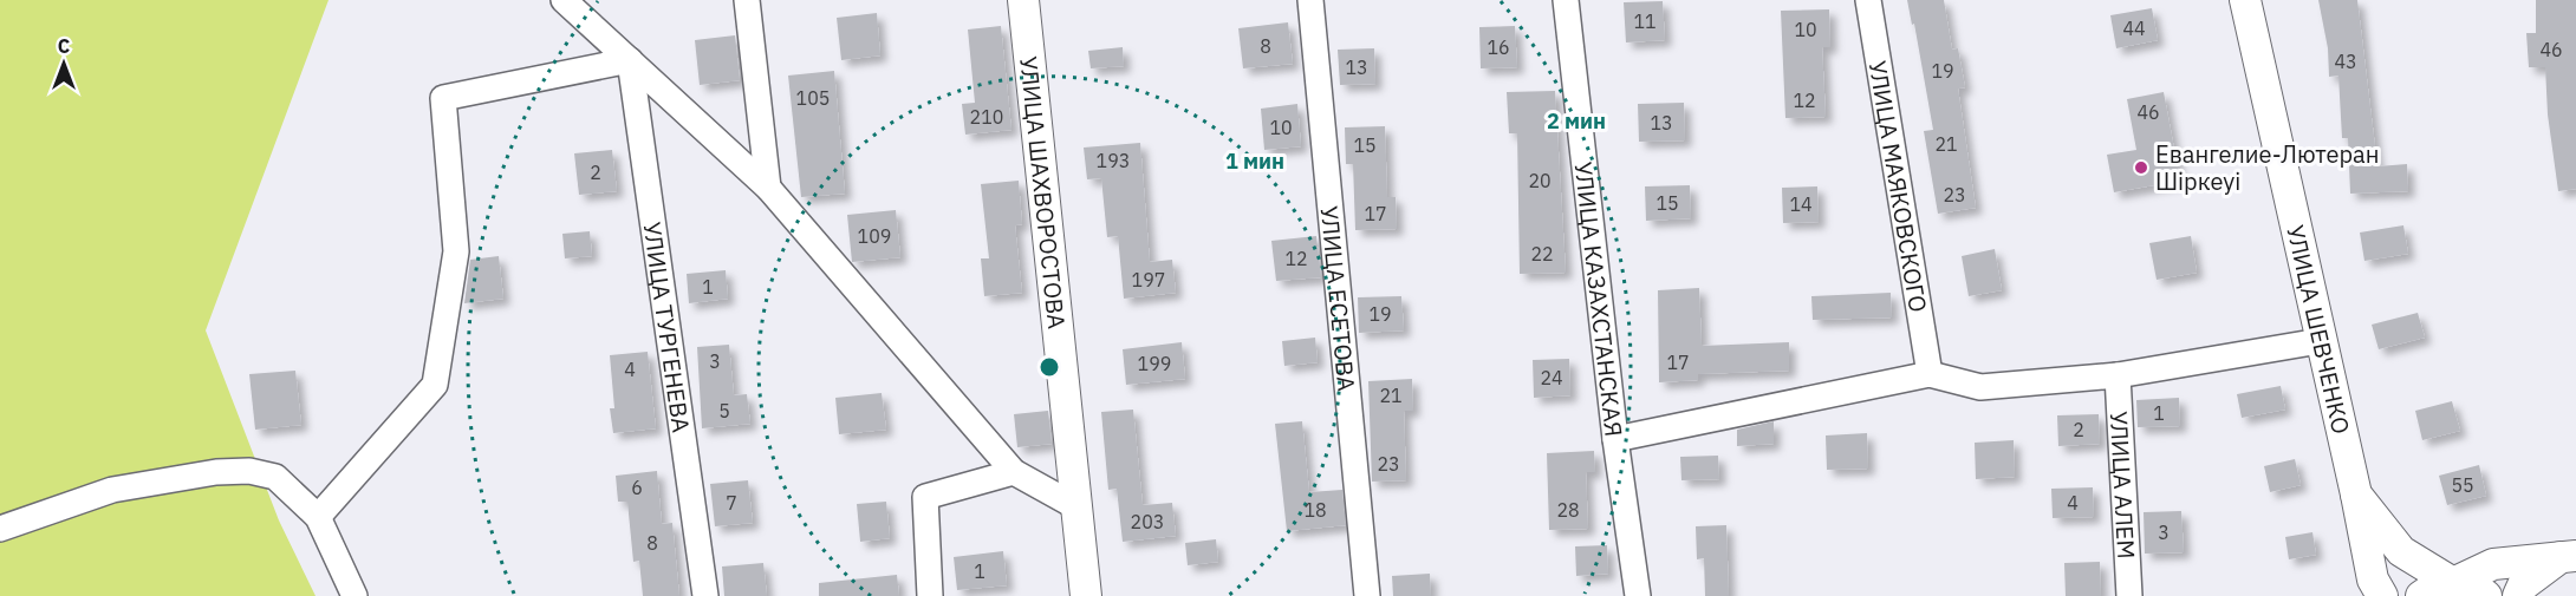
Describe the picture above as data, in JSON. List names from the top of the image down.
{
  "streets": {
    "street": [
      "УЛИЦА МАЯКОВСКОГО",
      "УЛИЦА ШАХВОРОСТОВА",
      "УЛИЦА ЕСЕТОВА",
      "УЛИЦА КАЗАХСТАНСКАЯ",
      "УЛИЦА ТУРГЕНЕВА",
      "УЛИЦА ШЕВЧЕНКО",
      "УЛИЦА АЛЕМ"
    ]
  },
  "places": ["Евангелие-Лютеран Шіркеуі"],
  "house_numbers": [
    "11",
    "44",
    "10",
    "8",
    "16",
    "46",
    "43",
    "13",
    "19",
    "105",
    "12",
    "46",
    "210",
    "13",
    "10",
    "21",
    "15",
    "193",
    "2",
    "20",
    "23",
    "15",
    "14",
    "17",
    "109",
    "22",
    "12",
    "197",
    "1",
    "19",
    "3",
    "17",
    "199",
    "4",
    "24",
    "21",
    "5",
    "1",
    "2",
    "23",
    "55",
    "6",
    "7",
    "4",
    "18",
    "28",
    "203",
    "3",
    "8",
    "1"
  ],
  "north": "top",
  "rings": ["2 мин", "1 мин"]
}
